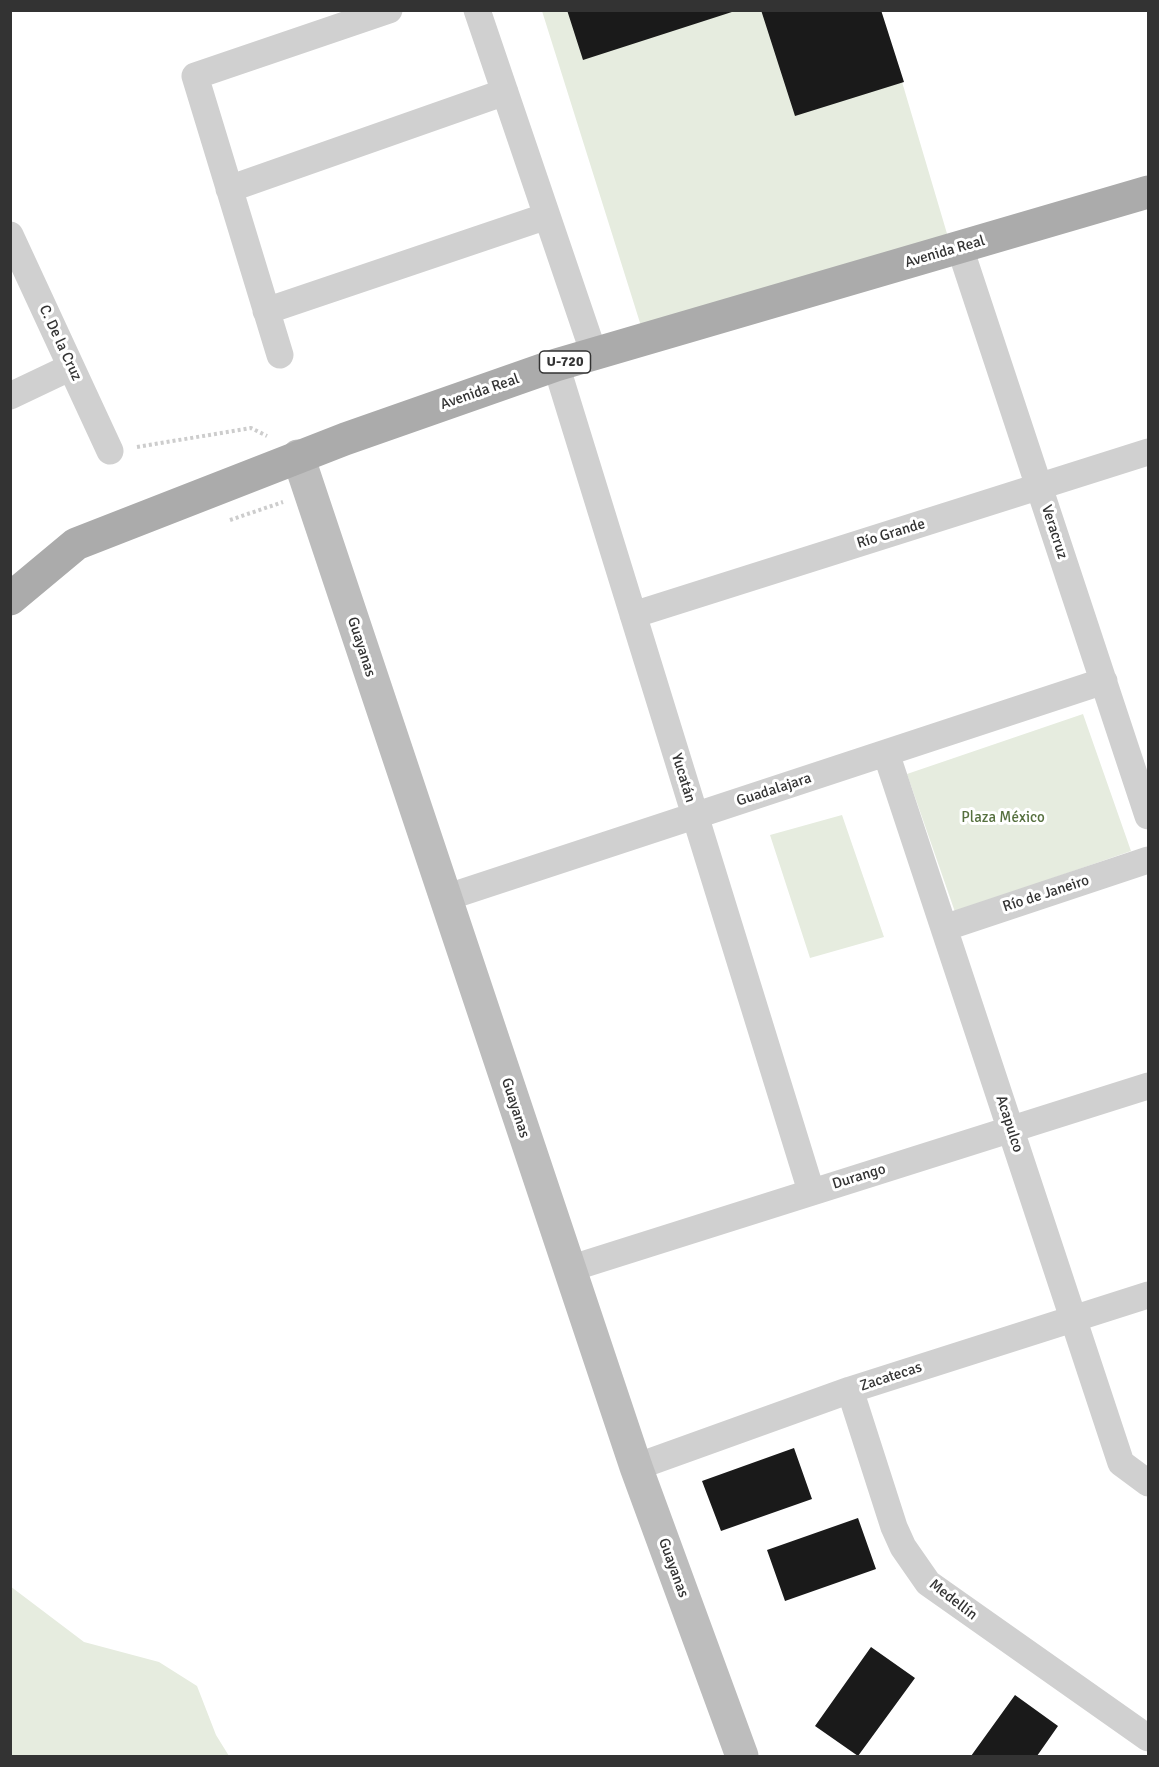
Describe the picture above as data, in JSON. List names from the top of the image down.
{
  "streets": {
    "main road": ["Avenida Real", "U-720"],
    "street": [
      "C. De la Cruz",
      "Veracruz",
      "Río Grande",
      "Guayanas",
      "Yucatán",
      "Guadalajara",
      "Río de Janeiro",
      "Acapulco",
      "Durango",
      "Zacatecas",
      "Medellín"
    ]
  },
  "crossings": [
    ["Avenida Real", "Veracruz"],
    ["Avenida Real", "Guayanas"],
    ["Avenida Real", "Yucatán"],
    ["Veracruz", "Río Grande"],
    ["Veracruz", "Guadalajara"],
    ["Río Grande", "Yucatán"],
    ["Guayanas", "Guadalajara"],
    ["Guayanas", "Durango"],
    ["Guayanas", "Zacatecas"],
    ["Yucatán", "Guadalajara"],
    ["Yucatán", "Durango"],
    ["Guadalajara", "Acapulco"],
    ["Río de Janeiro", "Acapulco"],
    ["Acapulco", "Durango"],
    ["Acapulco", "Zacatecas"],
    ["Zacatecas", "Medellín"]
  ],
  "parks": ["Plaza México"]
}
